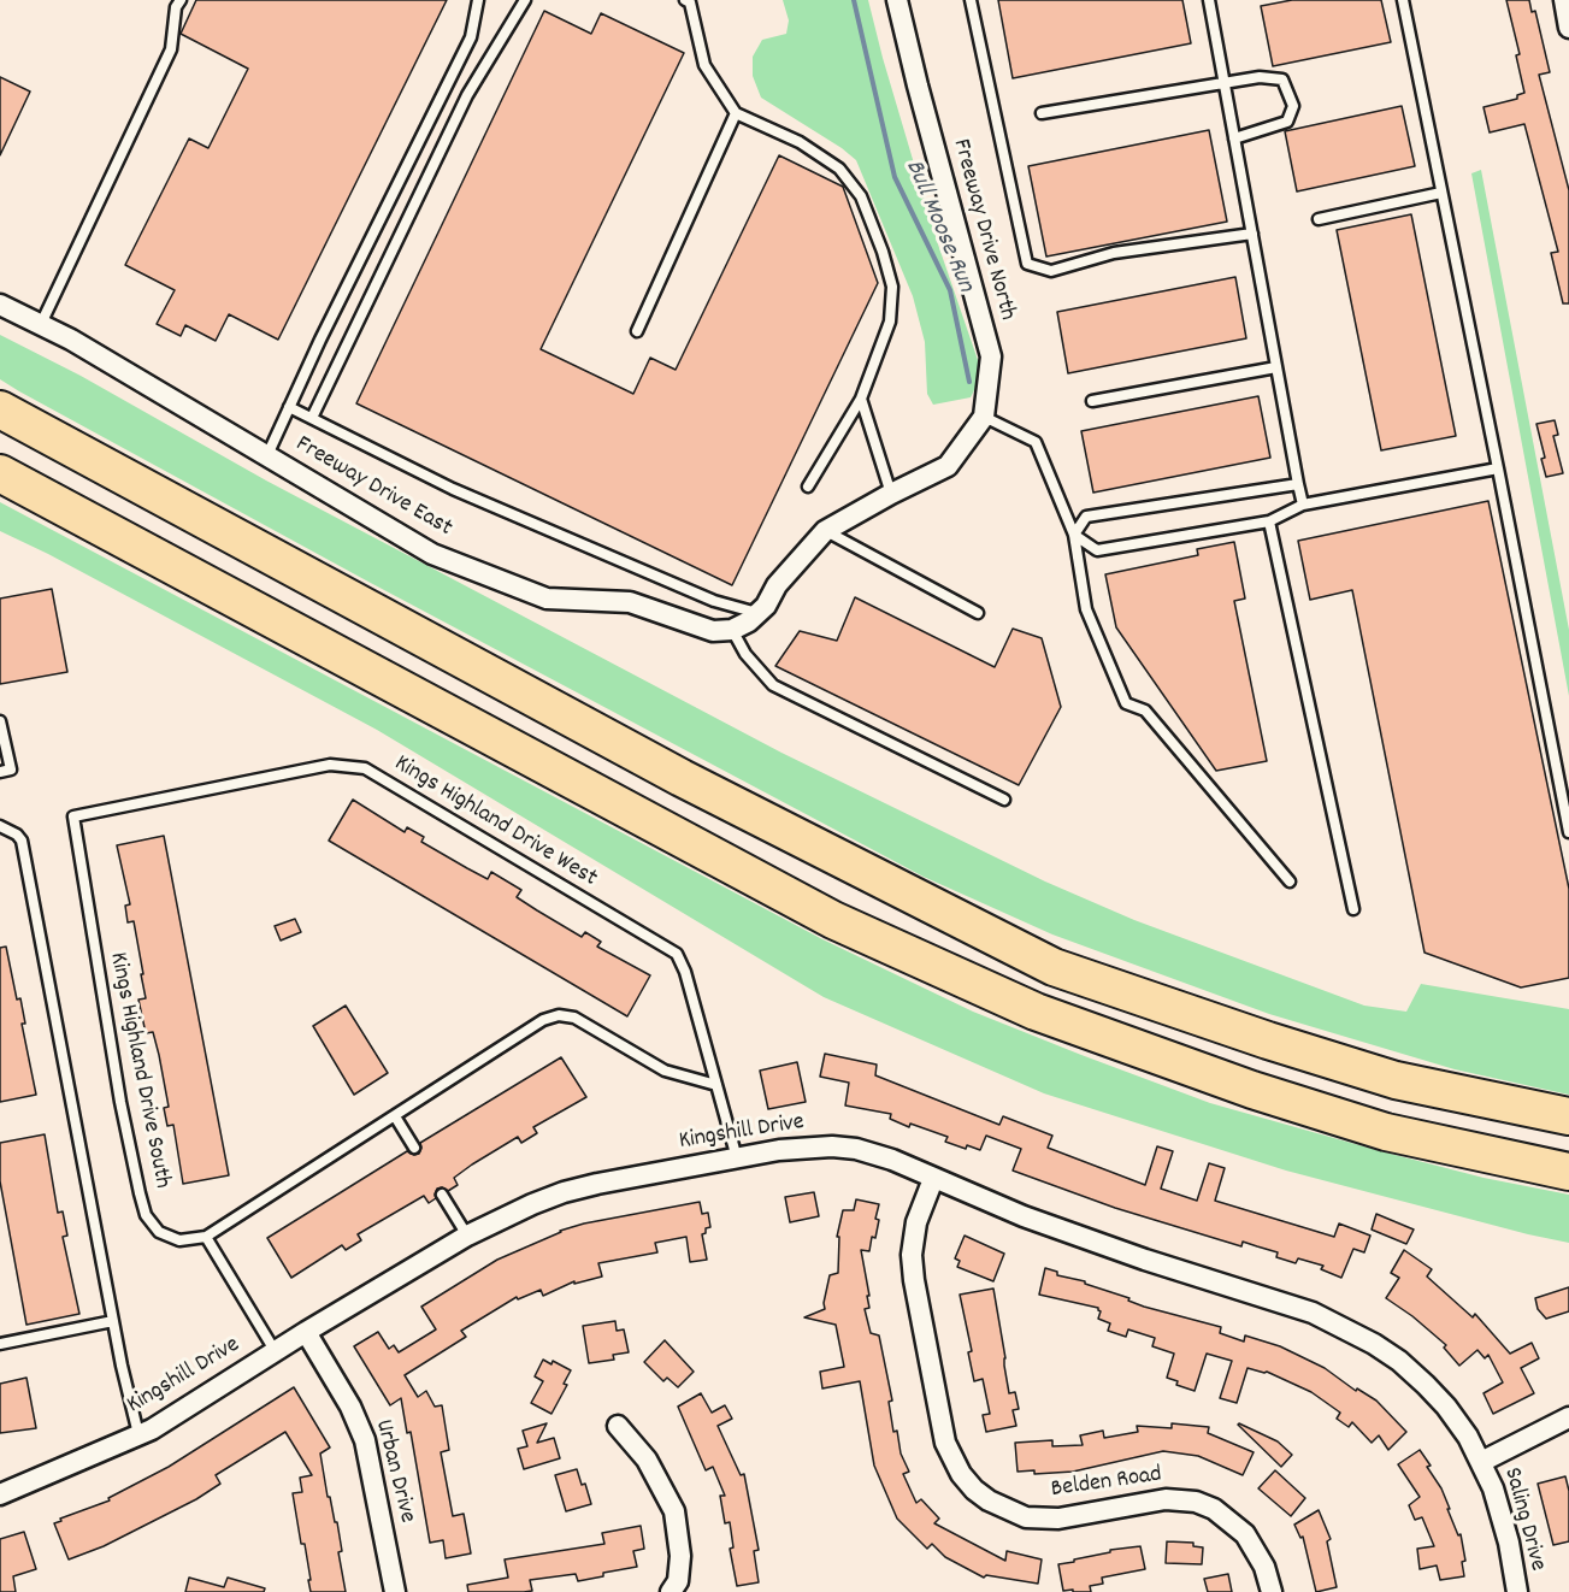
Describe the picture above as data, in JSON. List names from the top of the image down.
{
  "streets": {
    "street": [
      "Freeway Drive North",
      "Freeway Drive East",
      "Kingshill Drive",
      "Urban Drive",
      "Belden Road",
      "Saling Drive"
    ],
    "lane": ["Kings Highland Drive West", "Kings Highland Drive South"]
  },
  "crossings": [
    ["Kings Highland Drive West", "Kings Highland Drive South"],
    ["Kings Highland Drive West", "Kingshill Drive"],
    ["Kingshill Drive", "Urban Drive"],
    ["Kingshill Drive", "Belden Road"],
    ["Kingshill Drive", "Saling Drive"]
  ],
  "water": ["Bull Moose Run"]
}
